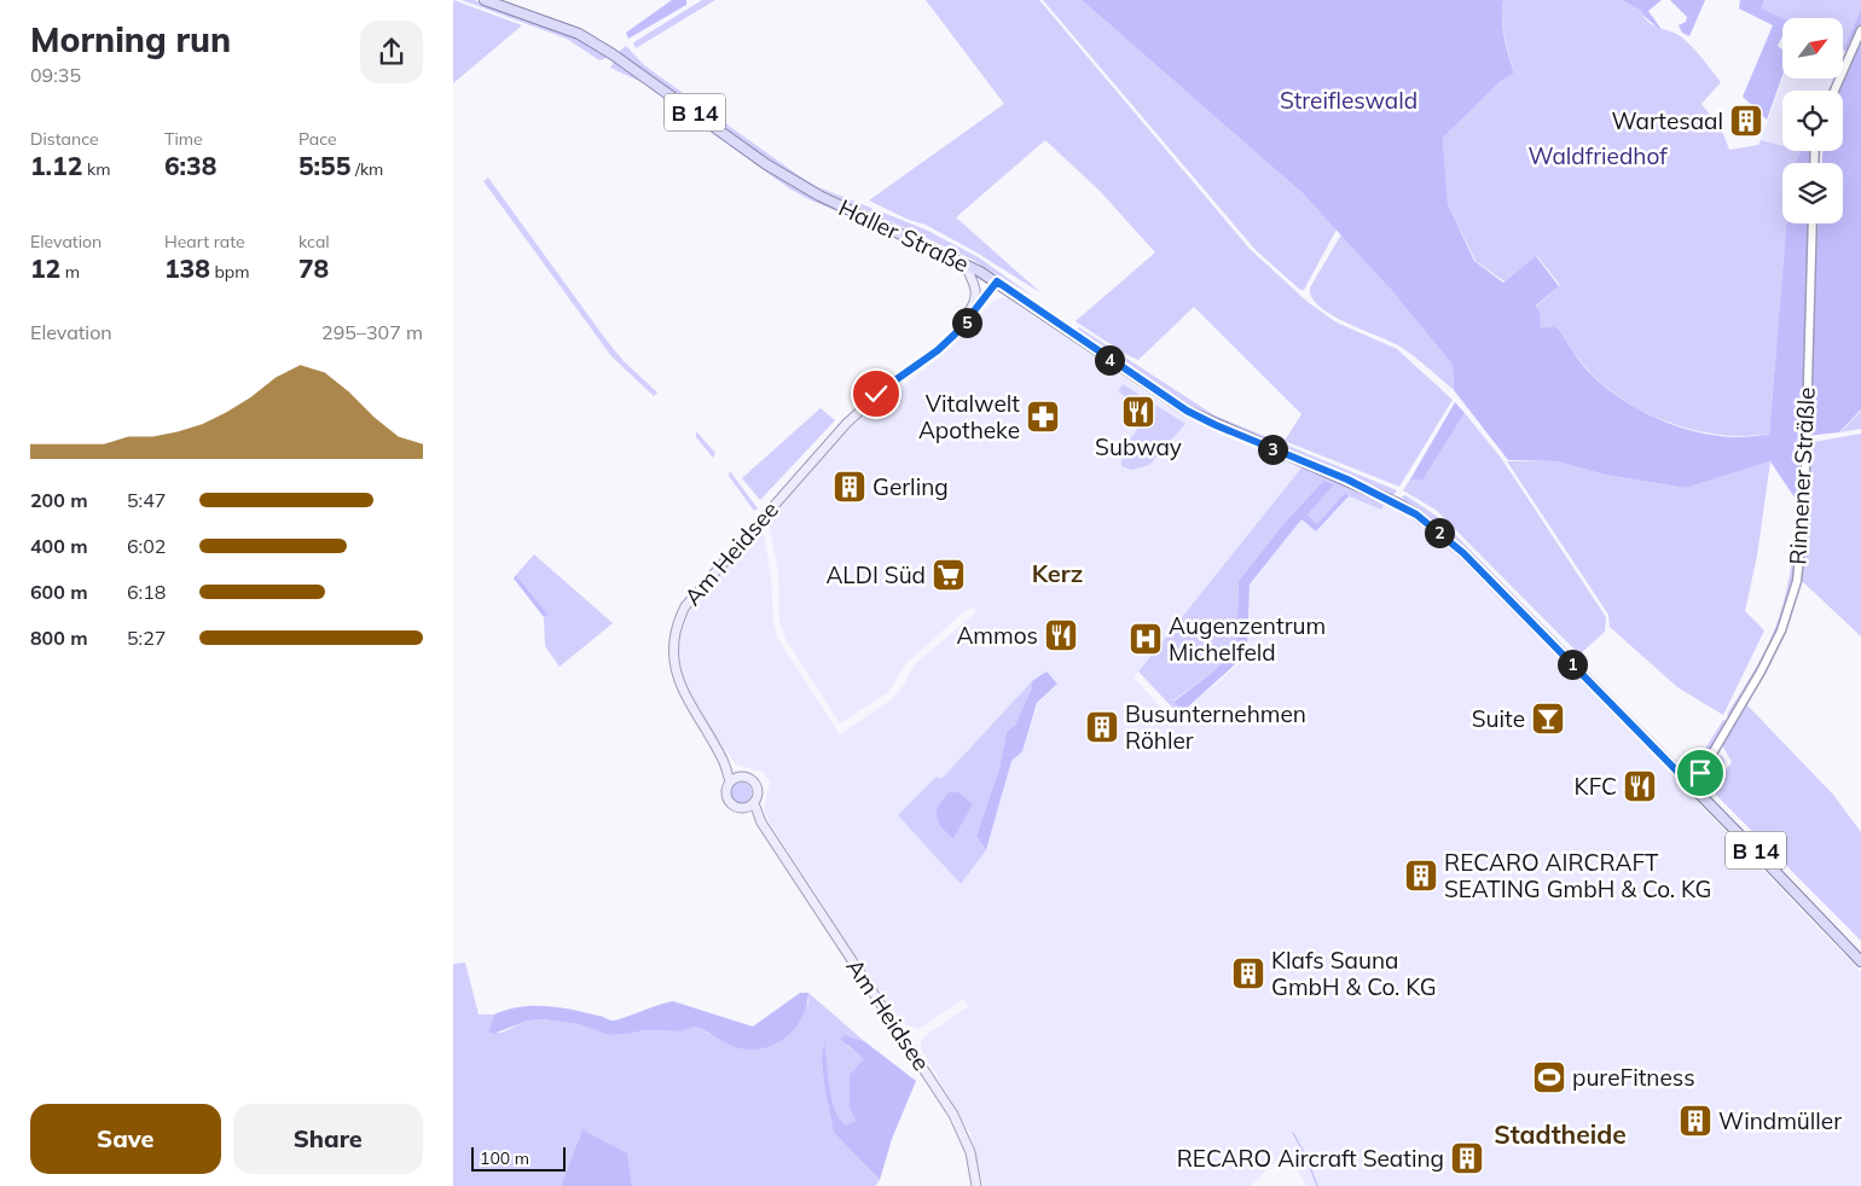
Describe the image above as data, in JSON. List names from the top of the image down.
{
  "streets": {
    "main road": ["B 14", "Haller Straße", "Am Heidsee"],
    "street": ["Rinnener Sträßle"]
  },
  "crossings": [
    ["B 14", "Haller Straße"],
    ["B 14", "Rinnener Sträßle"],
    ["Haller Straße", "Rinnener Sträßle"]
  ],
  "districts": ["Kerz", "Stadtheide"],
  "parks": ["Streifleswald", "Waldfriedhof"],
  "places": {
    "building": [
      "Wartesaal",
      "Gerling",
      "Busunternehmen Röhler",
      "RECARO AIRCRAFT SEATING GmbH & Co. KG",
      "Klafs Sauna GmbH & Co. KG",
      "Windmüller",
      "RECARO Aircraft Seating"
    ],
    "restaurant": ["Subway", "Ammos", "KFC"],
    "pharmacy": ["Vitalwelt Apotheke"],
    "supermarket": ["ALDI Süd"],
    "hospital": ["Augenzentrum Michelfeld"],
    "bar": ["Suite"],
    "sports": ["pureFitness"]
  },
  "scale_bar": "100 m",
  "north": "top right",
  "page": {
    "heading": ["Morning run", "09:35"],
    "stats": [
      ["Distance", "1.12 km"],
      ["Time", "6:38"],
      ["Pace", "5:55 /km"],
      ["Elevation", "12 m"],
      ["Heart rate", "138 bpm"],
      ["kcal", "78"]
    ],
    "chart": ["Elevation", "295–307 m"],
    "pins": [
      "5",
      "4",
      "3",
      "2",
      "1"
    ],
    "list": [
      {
        "name": "200 m",
        "note": "5:47"
      },
      {
        "name": "400 m",
        "note": "6:02"
      },
      {
        "name": "600 m",
        "note": "6:18"
      },
      {
        "name": "800 m",
        "note": "5:27"
      }
    ],
    "buttons": ["Save", "Share"],
    "scale": "100 m"
  }
}
